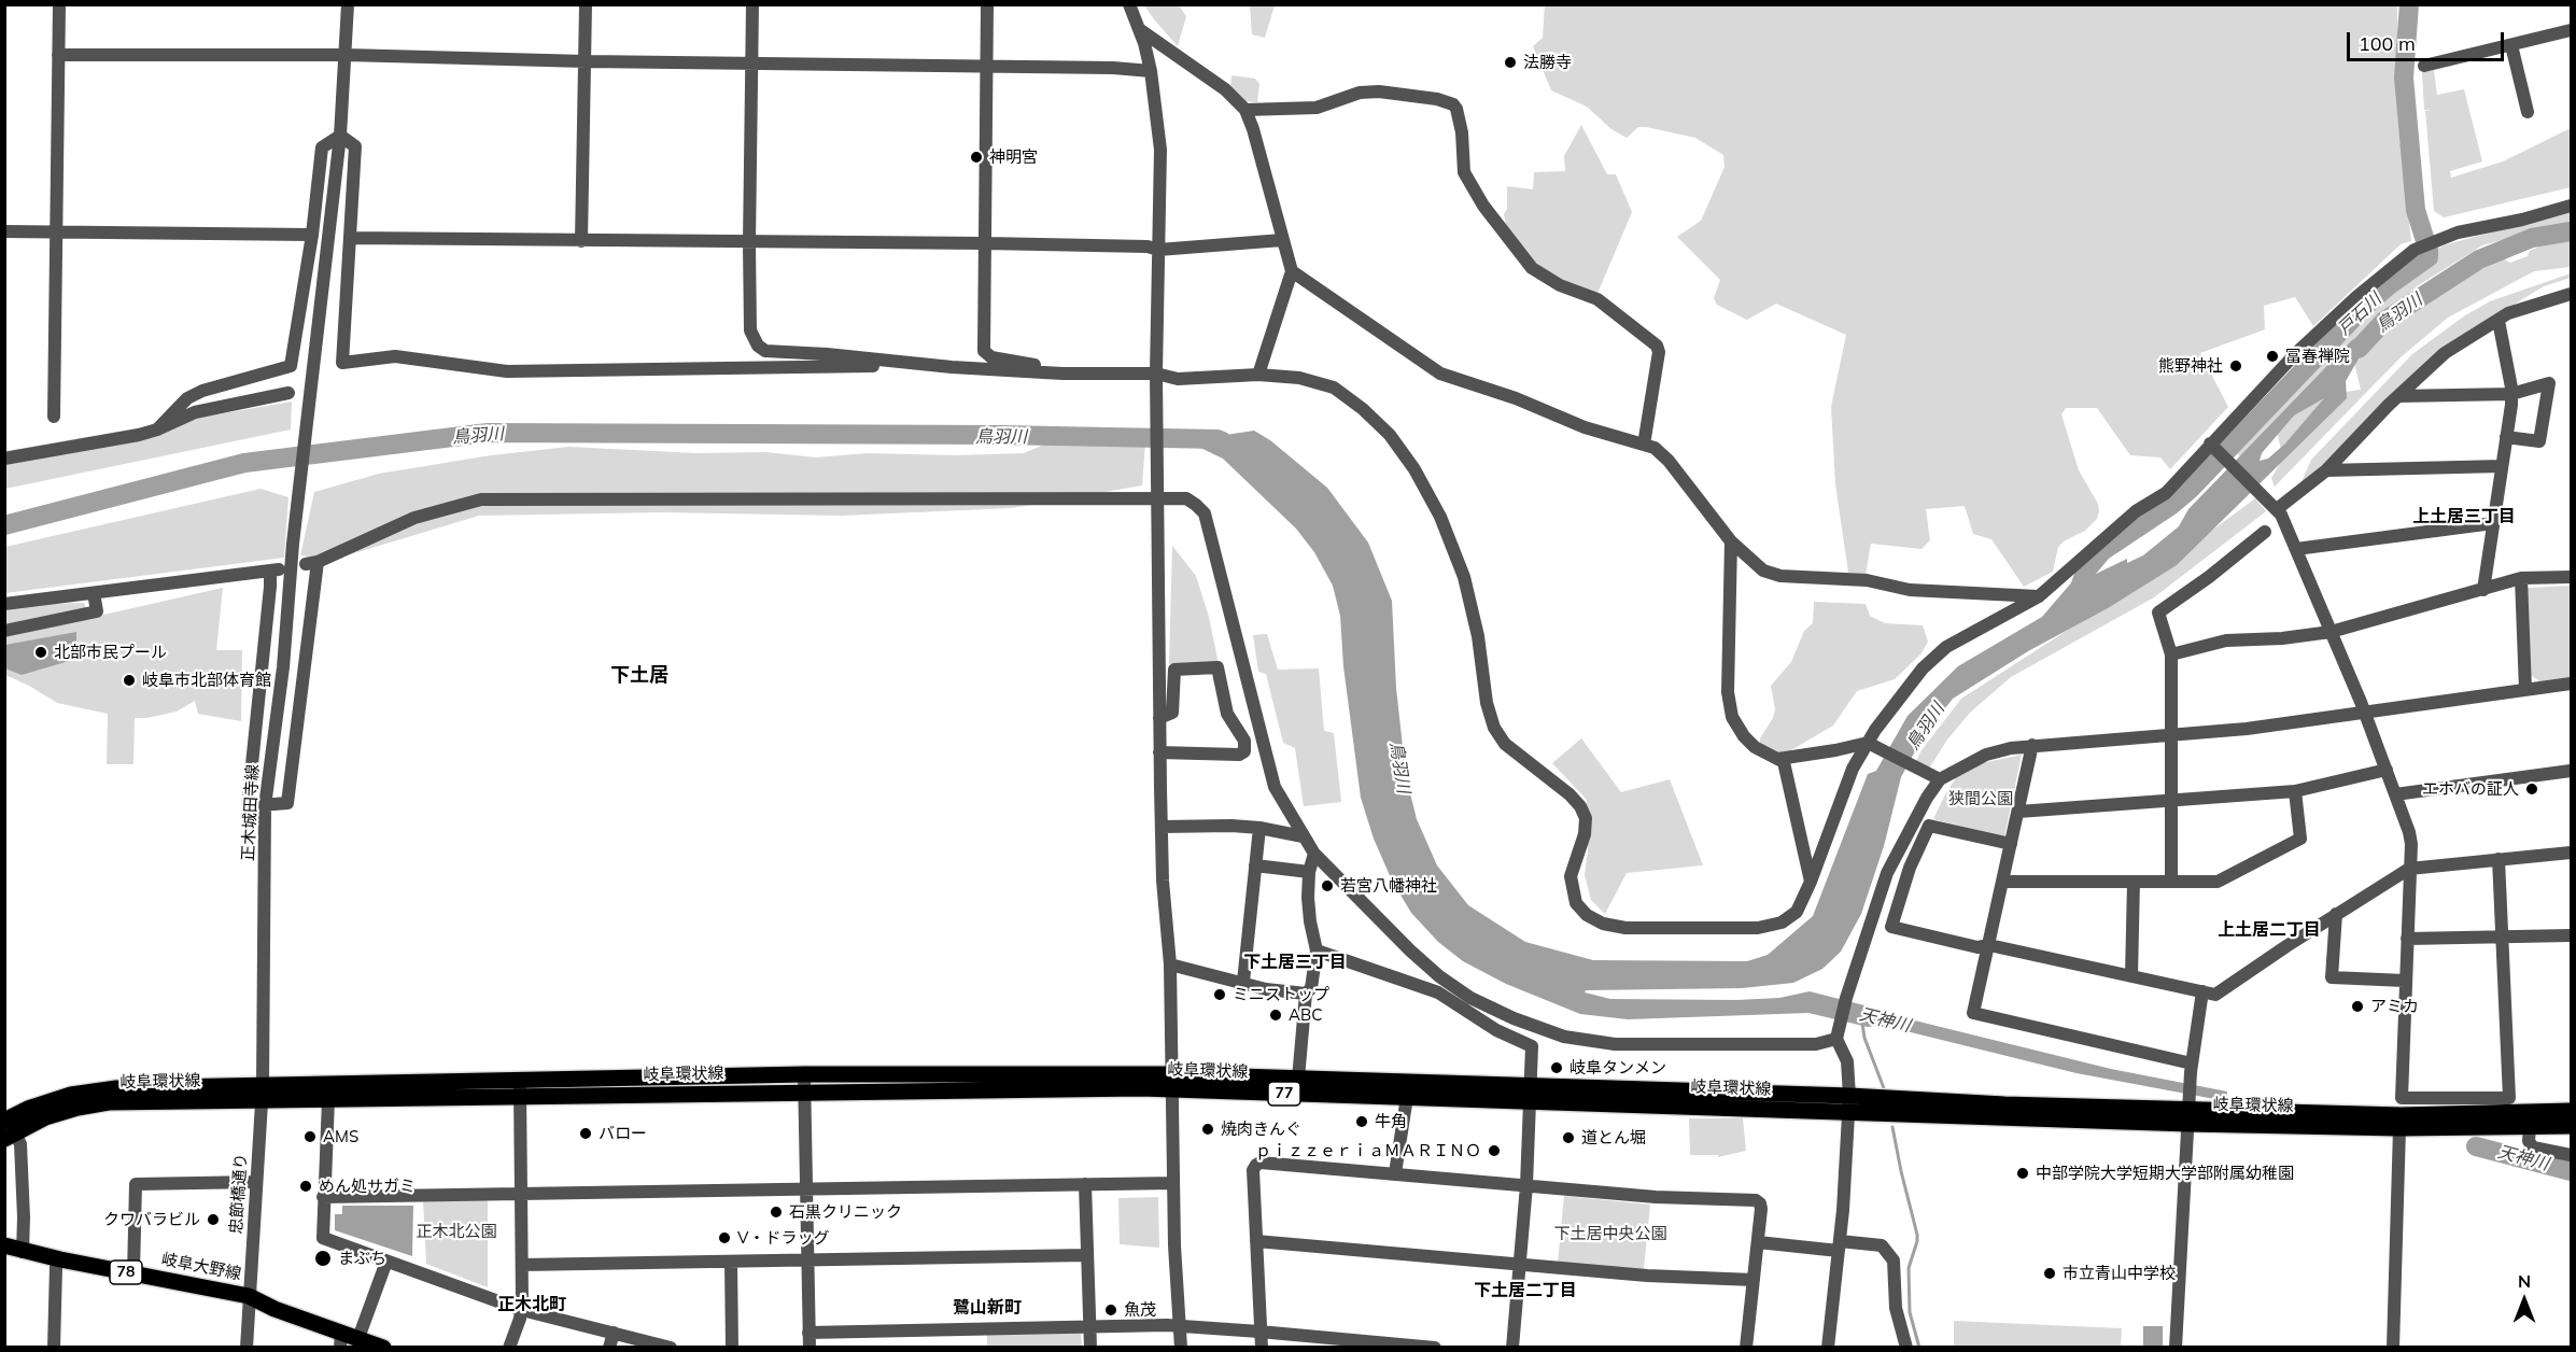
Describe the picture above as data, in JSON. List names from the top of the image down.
{
  "streets": {
    "main road": [
      "岐阜環状線",
      "77",
      "岐阜大野線",
      "78"
    ],
    "street": ["正木城田寺線", "忠節橋通り"]
  },
  "crossings": [
    ["正木城田寺線", "岐阜環状線"],
    ["正木城田寺線", "忠節橋通り"],
    ["岐阜環状線", "忠節橋通り"],
    ["忠節橋通り", "岐阜大野線"]
  ],
  "districts": [
    "上土居三丁目",
    "下土居",
    "上土居二丁目",
    "下土居三丁目",
    "下土居二丁目",
    "正木北町",
    "鷺山新町"
  ],
  "water": ["鳥羽川", "戸石川", "天神川"],
  "parks": ["狭間公園", "正木北公園", "下土居中央公園"],
  "places": [
    "法勝寺",
    "神明宮",
    "冨春禅院",
    "熊野神社",
    "北部市民プール",
    "岐阜市北部体育館",
    "エホバの証人",
    "若宮八幡神社",
    "ミニストップ",
    "アミカ",
    "ABC",
    "岐阜タンメン",
    "牛角",
    "焼肉きんぐ",
    "バロー",
    "AMS",
    "道とん堀",
    "ｐｉｚｚｅｒｉａＭＡＲＩＮＯ",
    "中部学院大学短期大学部附属幼稚園",
    "めん処サガミ",
    "石黒クリニック",
    "クワバラビル",
    "V・ドラッグ",
    "まぶち",
    "市立青山中学校",
    "魚茂"
  ],
  "scale_bar": "100 m",
  "north": "top"
}
